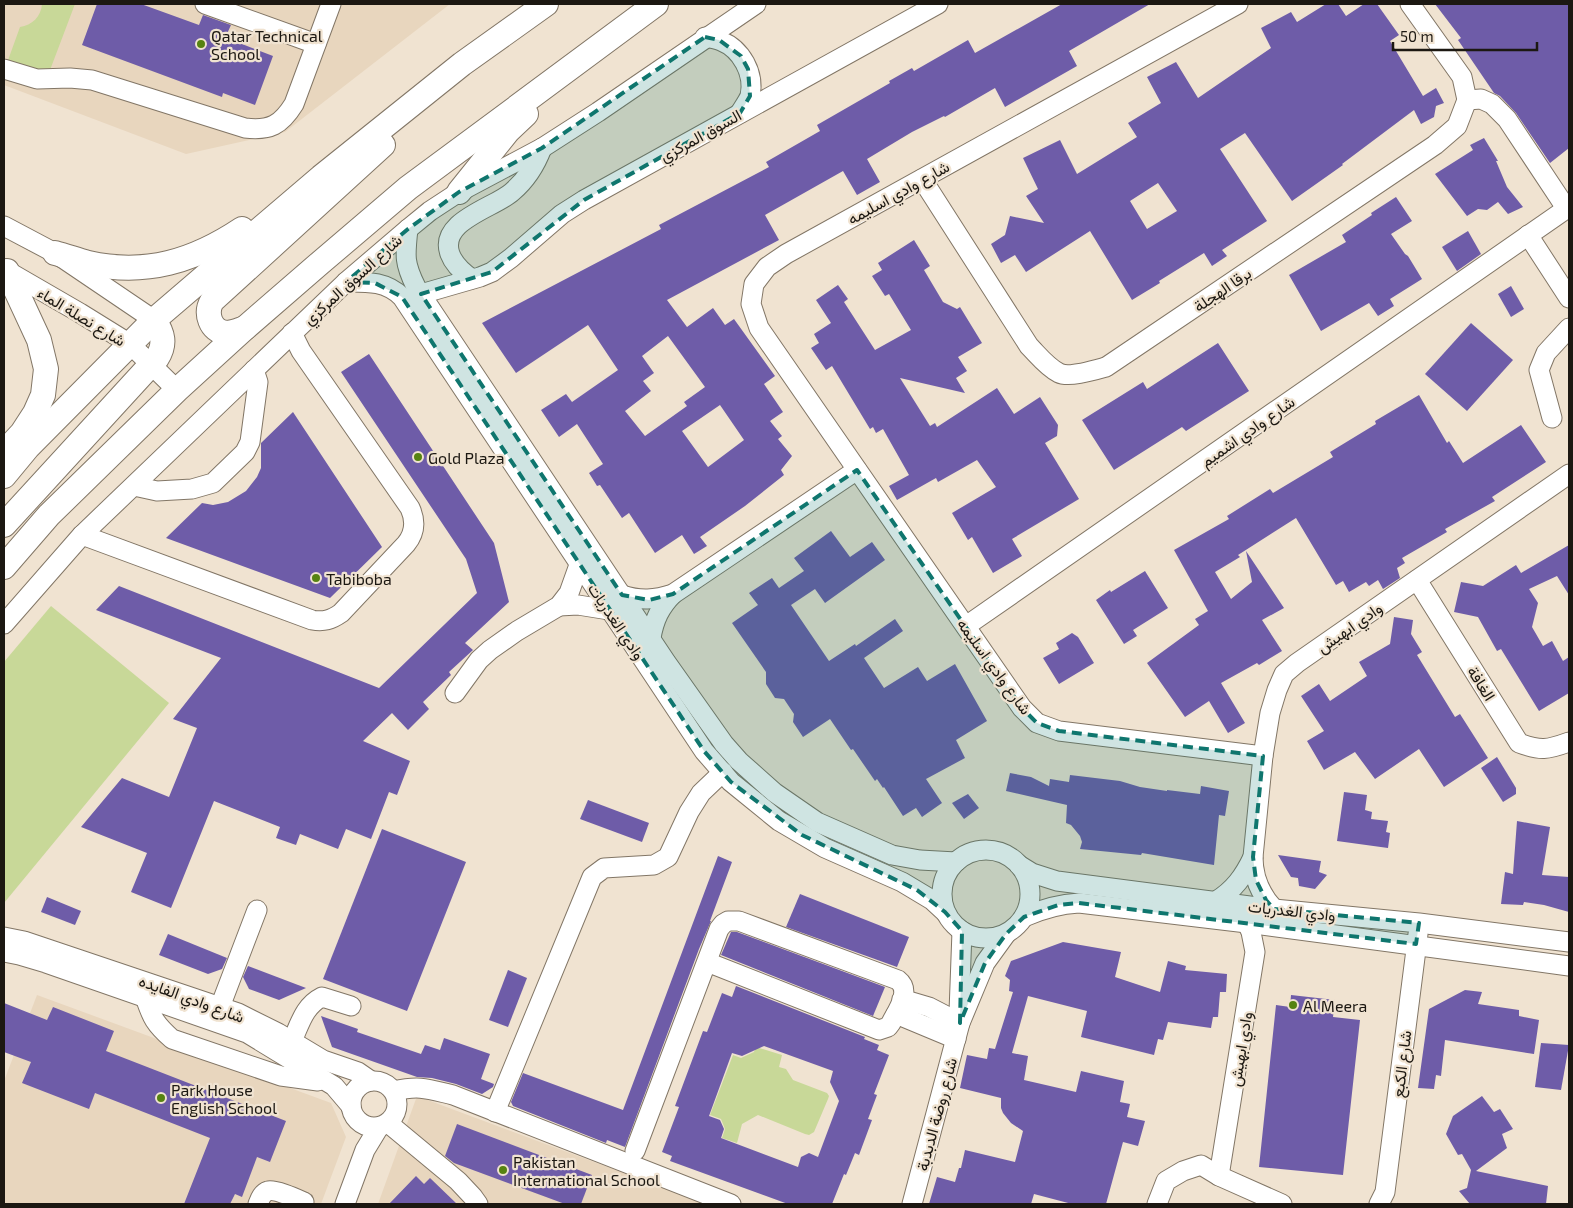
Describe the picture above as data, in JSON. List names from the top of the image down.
{
  "streets": {
    "main road": ["شارع السوق المركزي"],
    "street": [
      "السوق المركزي",
      "شارع وادي اسليمه",
      "برقا الهجلة",
      "شارع نصلة الماء",
      "شارع وادي اشميم",
      "وادي الغدريات",
      "وادي ابهيش",
      "الغافة",
      "شارع وادي الفايده",
      "شارع الكبع",
      "شارع روضة الدبدبة"
    ]
  },
  "crossings": [
    ["السوق المركزي", "وادي الغدريات"],
    ["شارع وادي اسليمه", "برقا الهجلة"],
    ["شارع وادي اسليمه", "شارع وادي اشميم"],
    ["شارع وادي اسليمه", "وادي ابهيش"],
    ["شارع السوق المركزي", "شارع نصلة الماء"],
    ["شارع السوق المركزي", "وادي الغدريات"],
    ["وادي الغدريات", "وادي ابهيش"],
    ["وادي الغدريات", "شارع الكبع"],
    ["وادي الغدريات", "شارع روضة الدبدبة"],
    ["وادي ابهيش", "الغافة"]
  ],
  "places": [
    "Qatar Technical School",
    "Gold Plaza",
    "Tabiboba",
    "Al Meera",
    "Park House English School",
    "Pakistan International School"
  ],
  "scale_bar": "50 m"
}
